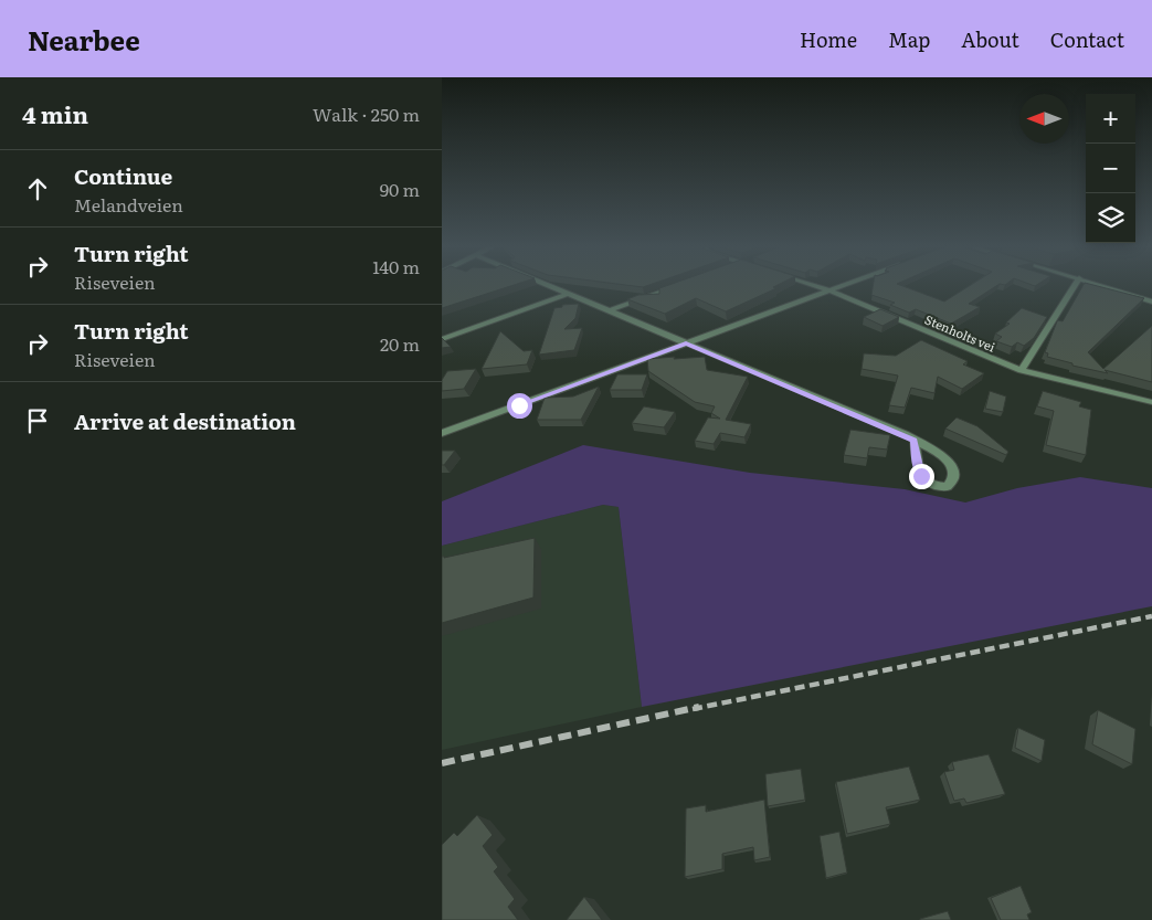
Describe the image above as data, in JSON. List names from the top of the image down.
{
  "streets": {
    "street": ["Stenholts vei"]
  },
  "north": "left",
  "page": {
    "header": "Nearbee",
    "nav": [
      "Home",
      "Map",
      "About",
      "Contact"
    ],
    "heading": ["4 min", "Walk · 250 m"],
    "map_buttons": ["+", "−"],
    "list": [
      ["Continue", "Melandveien", "90 m"],
      ["Turn right", "Riseveien", "140 m"],
      ["Turn right", "Riseveien", "20 m"],
      "Arrive at destination"
    ]
  }
}
